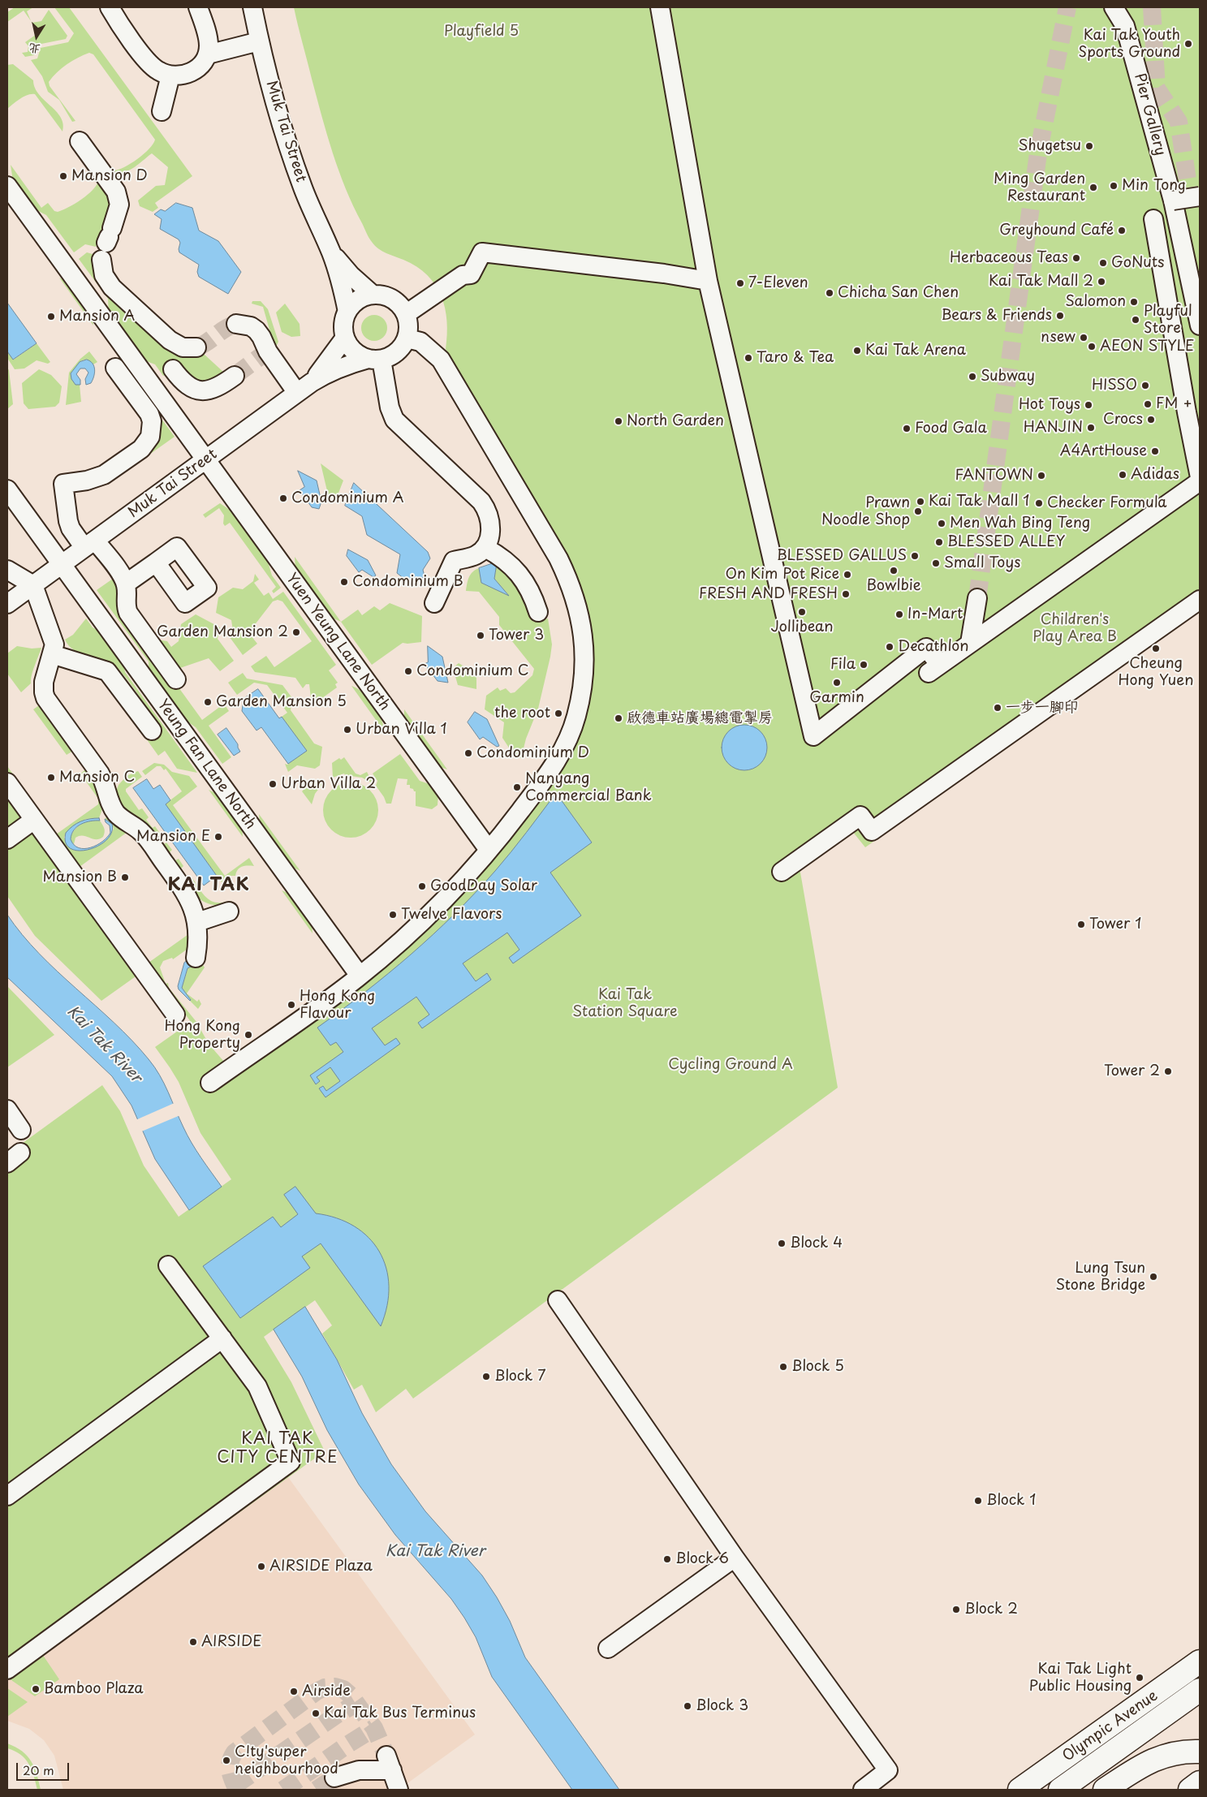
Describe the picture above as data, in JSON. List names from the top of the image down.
{
  "streets": {
    "main road": ["Olympic Avenue"],
    "street": [
      "Pier Gallery",
      "Muk Tai Street",
      "Yuen Yeung Lane North",
      "Yeung Fan Lane North"
    ]
  },
  "crossings": [
    ["Muk Tai Street", "Yuen Yeung Lane North"],
    ["Muk Tai Street", "Yeung Fan Lane North"]
  ],
  "districts": ["KAI TAK", "KAI TAK CITY CENTRE"],
  "water": ["Kai Tak River"],
  "parks": [
    "Playfield 5",
    "Children's Play Area B",
    "Kai Tak Station Square",
    "Cycling Ground A"
  ],
  "places": [
    "Kai Tak Youth Sports Ground",
    "Shugetsu",
    "Mansion D",
    "Min Tong",
    "Ming Garden Restaurant",
    "Greyhound Café",
    "Herbaceous Teas",
    "GoNuts",
    "Kai Tak Mall 2",
    "7-Eleven",
    "Chicha San Chen",
    "Salomon",
    "Bears & Friends",
    "Mansion A",
    "Playful Store",
    "nsew",
    "AEON STYLE",
    "Kai Tak Arena",
    "Taro & Tea",
    "Subway",
    "HISSO",
    "FM +",
    "Hot Toys",
    "Crocs",
    "North Garden",
    "HANJIN",
    "Food Gala",
    "A4ArtHouse",
    "Adidas",
    "FANTOWN",
    "Condominium A",
    "Kai Tak Mall 1",
    "Checker Formula",
    "Prawn Noodle Shop",
    "Men Wah Bing Teng",
    "BLESSED ALLEY",
    "BLESSED GALLUS",
    "Small Toys",
    "Bowlbie",
    "On Kim Pot Rice",
    "Condominium B",
    "FRESH AND FRESH",
    "Jollibean",
    "In-Mart",
    "Garden Mansion 2",
    "Tower 3",
    "Decathlon",
    "Cheung Hong Yuen",
    "Fila",
    "Condominium C",
    "Garmin",
    "Garden Mansion 5",
    "一步一腳印",
    "the root",
    "啟德車站廣場總電掣房",
    "Urban Villa 1",
    "Condominium D",
    "Mansion C",
    "Urban Villa 2",
    "Nanyang Commercial Bank",
    "Mansion E",
    "Mansion B",
    "GoodDay Solar",
    "Twelve Flavors",
    "Tower 1",
    "Hong Kong Flavour",
    "Hong Kong Property",
    "Tower 2",
    "Block 4",
    "Lung Tsun Stone Bridge",
    "Block 5",
    "Block 7",
    "Block 1",
    "Block 6",
    "AIRSIDE Plaza",
    "Block 2",
    "AIRSIDE",
    "Kai Tak Light Public Housing",
    "Bamboo Plaza",
    "Airside",
    "Block 3",
    "Kai Tak Bus Terminus",
    "C!ty'super neighbourhood"
  ],
  "scale_bar": "20 m",
  "north": "bottom"
}
